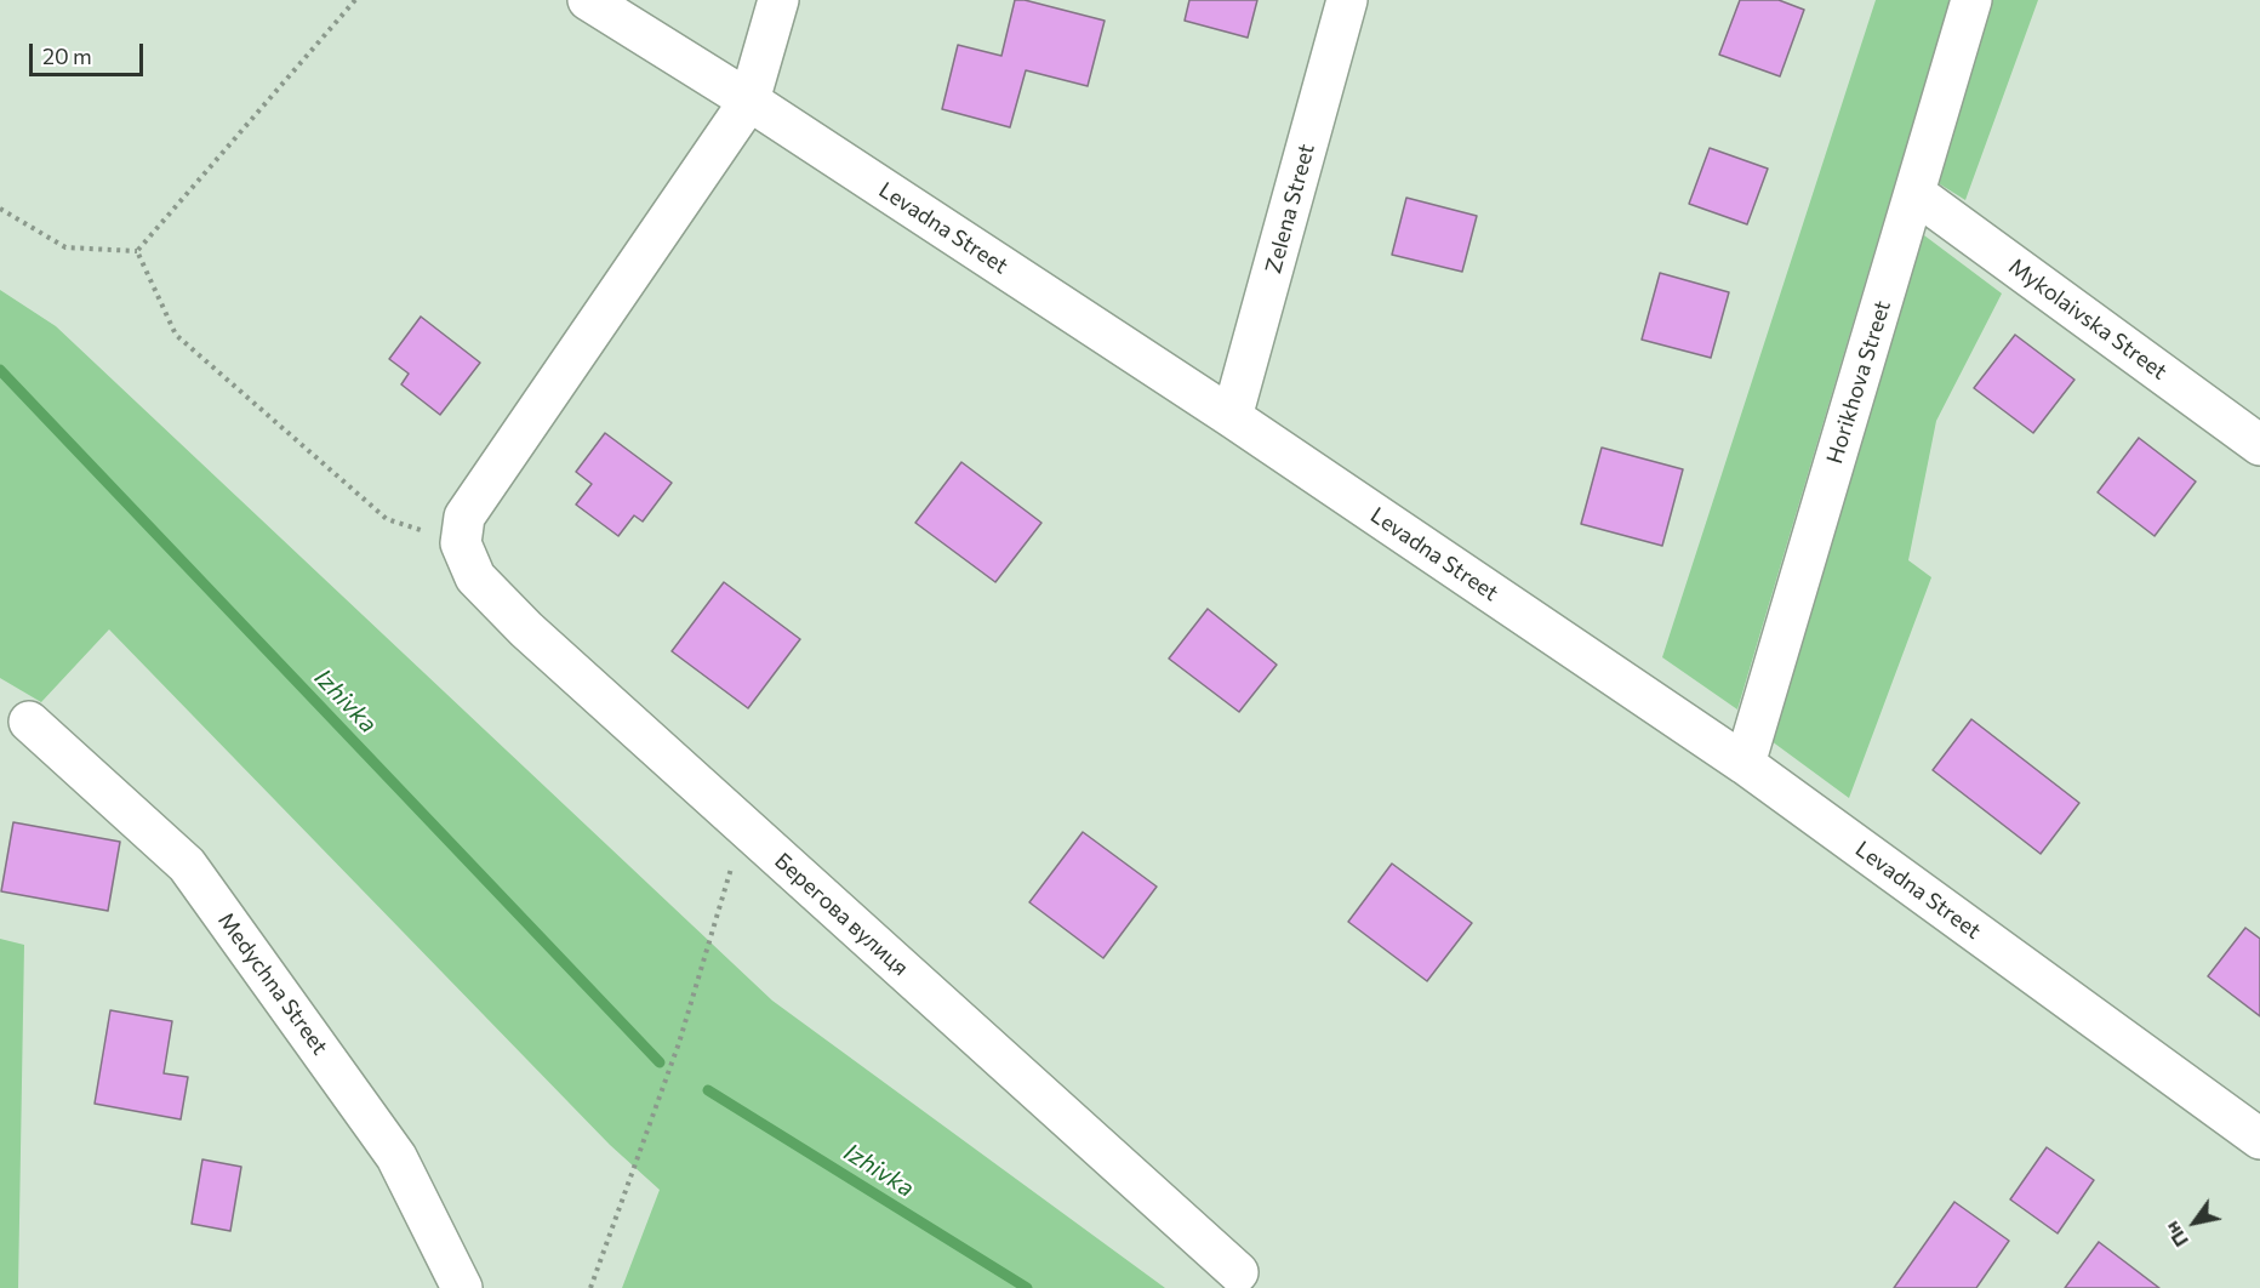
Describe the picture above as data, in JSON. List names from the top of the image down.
{
  "streets": {
    "street": [
      "Zelena Street",
      "Levadna Street",
      "Mykolaivska Street",
      "Horikhova Street",
      "Берегова вулиця",
      "Medychna Street"
    ]
  },
  "crossings": [
    ["Zelena Street", "Levadna Street"],
    ["Levadna Street", "Horikhova Street"],
    ["Mykolaivska Street", "Horikhova Street"]
  ],
  "water": ["Izhivka"],
  "scale_bar": "20 m",
  "north": "bottom left"
}
